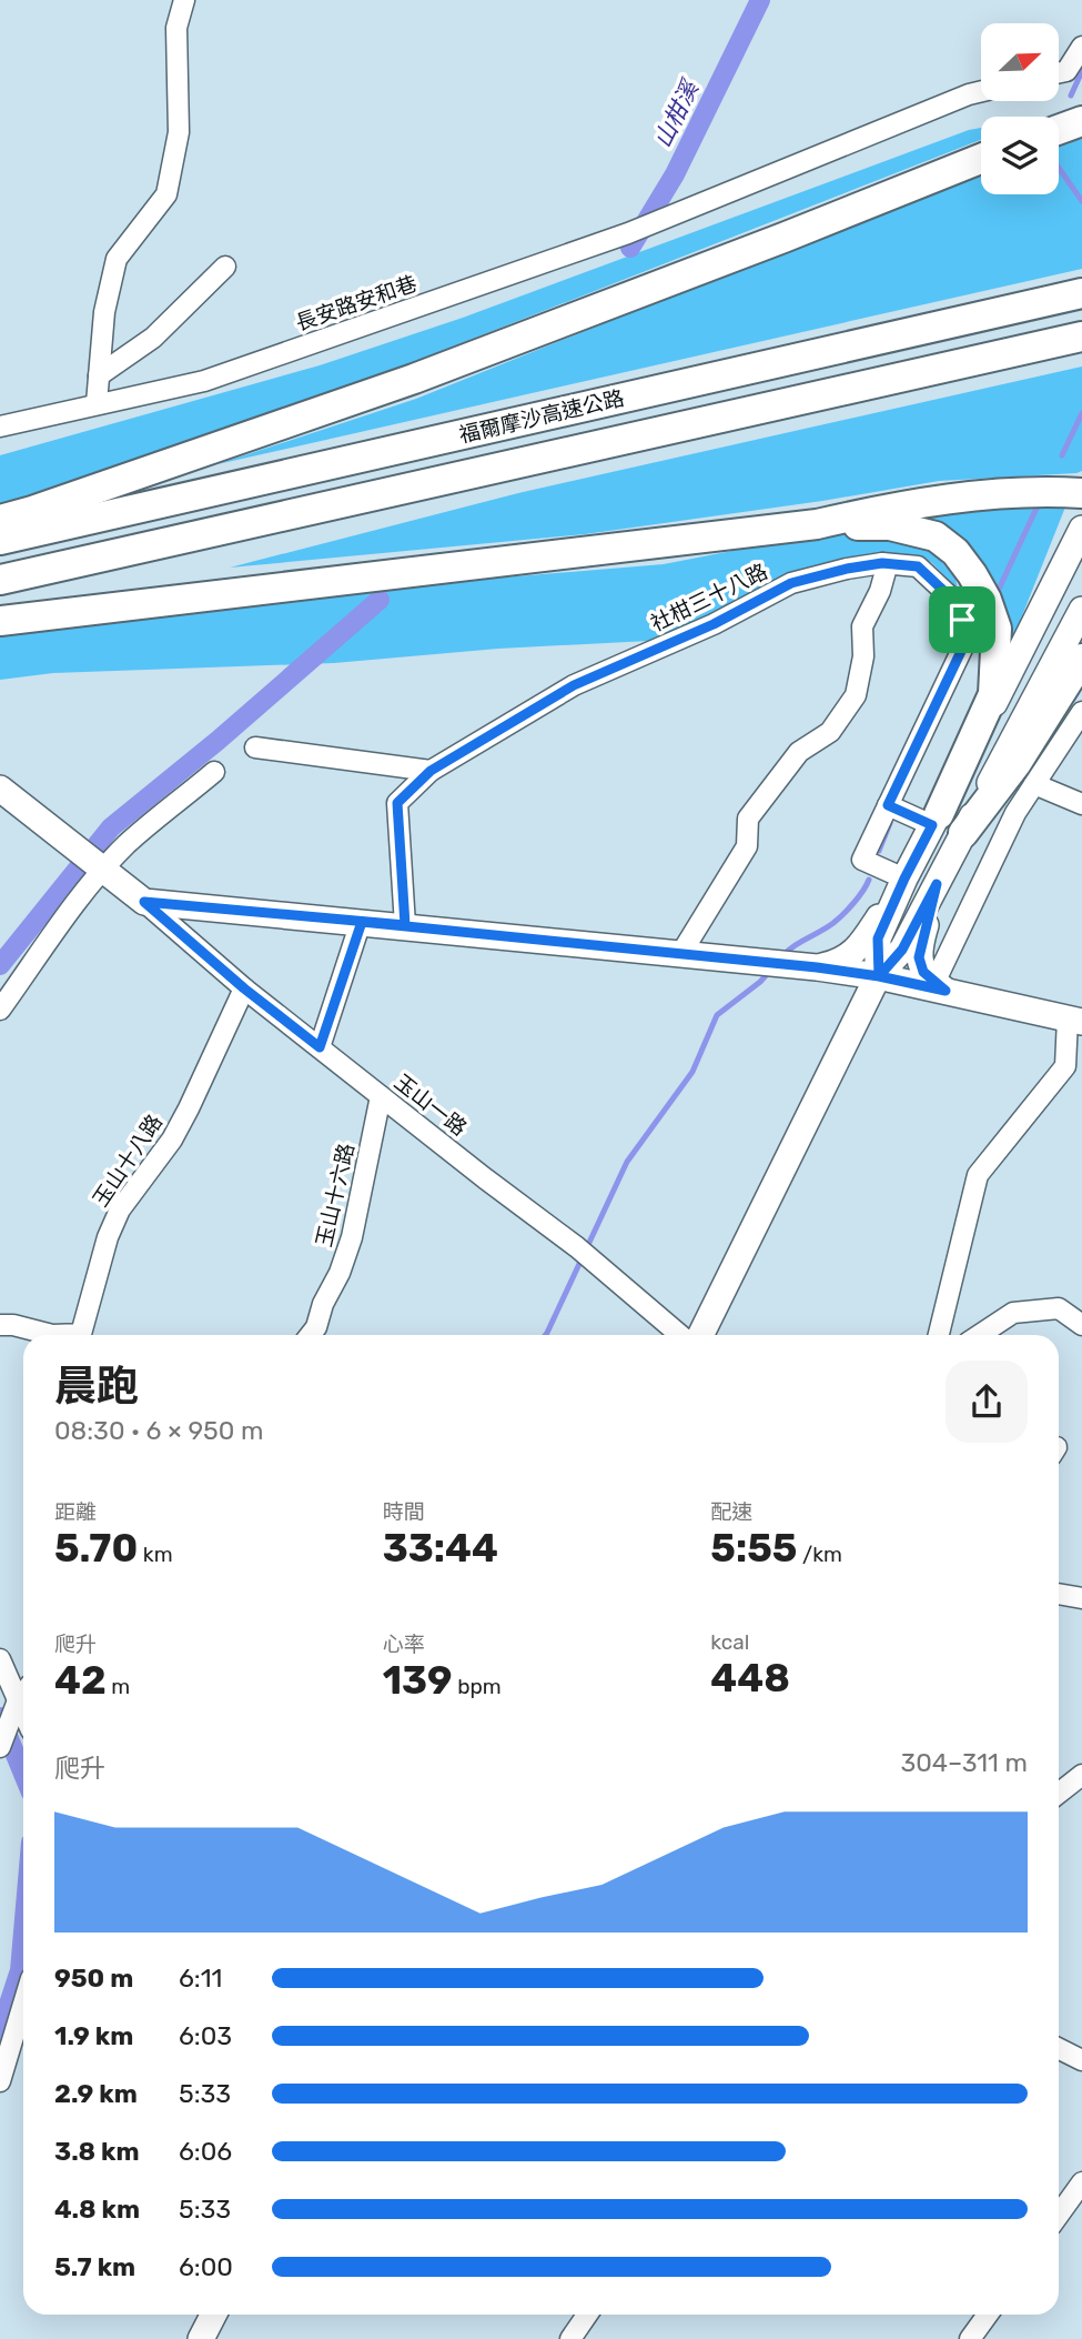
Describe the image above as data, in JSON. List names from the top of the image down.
{
  "streets": {
    "highway": ["福爾摩沙高速公路"],
    "street": [
      "長安路安和巷",
      "社柑三十八路",
      "玉山一路",
      "玉山十八路",
      "玉山十六路"
    ]
  },
  "crossings": [
    ["玉山一路", "玉山十八路"],
    ["玉山一路", "玉山十六路"]
  ],
  "water": ["山柑溪"],
  "north": "top right",
  "page": {
    "heading": ["晨跑", "08:30 · 6 × 950 m"],
    "stats": [
      ["距離", "5.70 km"],
      ["時間", "33:44"],
      ["配速", "5:55 /km"],
      ["爬升", "42 m"],
      ["心率", "139 bpm"],
      ["kcal", "448"]
    ],
    "chart": ["爬升", "304–311 m"],
    "list": [
      {
        "name": "950 m",
        "note": "6:11"
      },
      {
        "name": "1.9 km",
        "note": "6:03"
      },
      {
        "name": "2.9 km",
        "note": "5:33"
      },
      {
        "name": "3.8 km",
        "note": "6:06"
      },
      {
        "name": "4.8 km",
        "note": "5:33"
      },
      {
        "name": "5.7 km",
        "note": "6:00"
      }
    ]
  }
}
